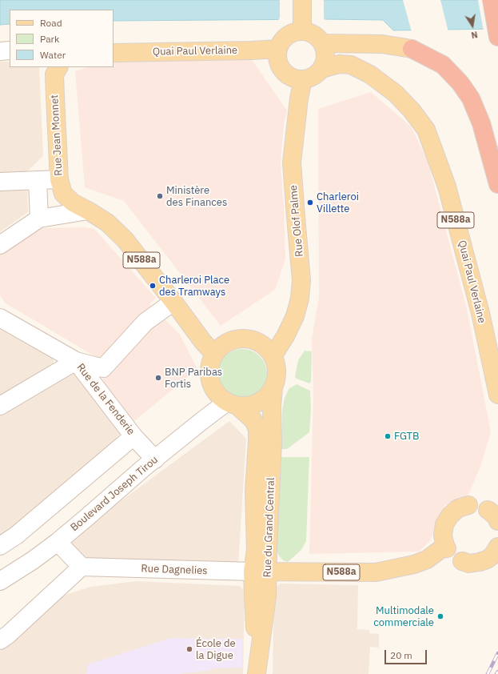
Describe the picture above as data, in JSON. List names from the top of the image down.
{
  "streets": {
    "main road": [
      "Quai Paul Verlaine",
      "Rue Jean Monnet",
      "N588a",
      "Rue Olof Palme",
      "Rue du Grand Central"
    ],
    "street": ["Rue de la Fenderie", "Boulevard Joseph Tirou", "Rue Dagnelies"]
  },
  "crossings": [
    ["Quai Paul Verlaine", "N588a"],
    ["Quai Paul Verlaine", "Rue Olof Palme"],
    ["Rue Jean Monnet", "Rue Olof Palme"],
    ["Rue Jean Monnet", "Boulevard Joseph Tirou"],
    ["Rue Jean Monnet", "Rue du Grand Central"],
    ["N588a", "Rue Olof Palme"],
    ["N588a", "Rue du Grand Central"],
    ["N588a", "Rue Dagnelies"],
    ["Rue Olof Palme", "Boulevard Joseph Tirou"],
    ["Rue Olof Palme", "Rue du Grand Central"],
    ["Rue de la Fenderie", "Boulevard Joseph Tirou"],
    ["Boulevard Joseph Tirou", "Rue du Grand Central"],
    ["Rue du Grand Central", "Rue Dagnelies"]
  ],
  "places": [
    "Ministère des Finances",
    "Charleroi Villette",
    "Charleroi Place des Tramways",
    "BNP Paribas Fortis",
    "FGTB",
    "Multimodale commerciale",
    "École de la Digue"
  ],
  "legend": ["Road", "Park", "Water"],
  "scale_bar": "20 m",
  "north": "bottom"
}
